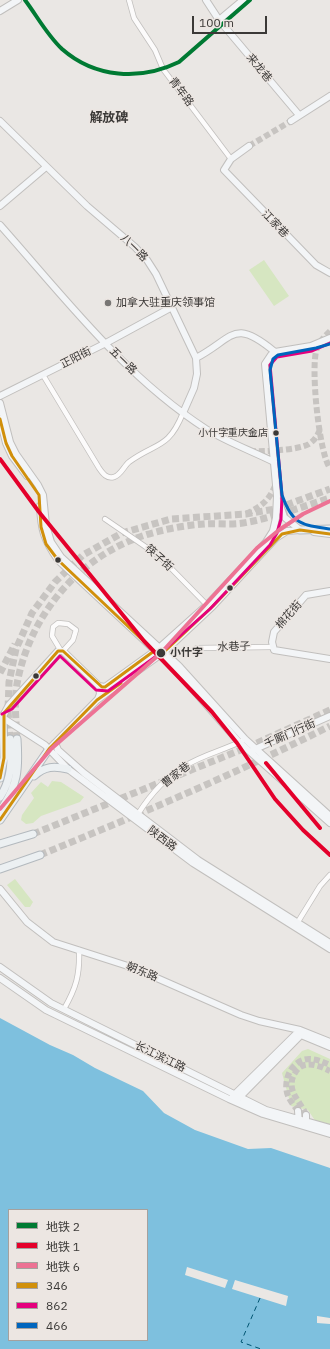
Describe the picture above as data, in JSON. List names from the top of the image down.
{
  "streets": {
    "main road": [
      "来龙巷",
      "江家巷",
      "八一路",
      "正阳街",
      "五一路",
      "棉花街",
      "千厮门行街",
      "陕西路",
      "朝东路",
      "长江滨江路"
    ],
    "street": [
      "青年路",
      "筷子街",
      "水巷子",
      "曹家巷"
    ]
  },
  "crossings": [
    ["青年路", "江家巷"],
    ["八一路", "正阳街"],
    ["八一路", "五一路"],
    ["正阳街", "五一路"],
    ["棉花街", "水巷子"],
    ["曹家巷", "陕西路"]
  ],
  "districts": ["解放碑"],
  "places": ["加拿大驻重庆领事馆", "小什字重庆金店", "小什字"],
  "lines": [
    "metro line 2",
    "transit line 862",
    "transit line 466",
    "transit line 346",
    "metro line 1",
    "metro line 6"
  ],
  "legend": [
    "地铁 2",
    "地铁 1",
    "地铁 6",
    "346",
    "862",
    "466"
  ],
  "scale_bar": "100 m"
}
